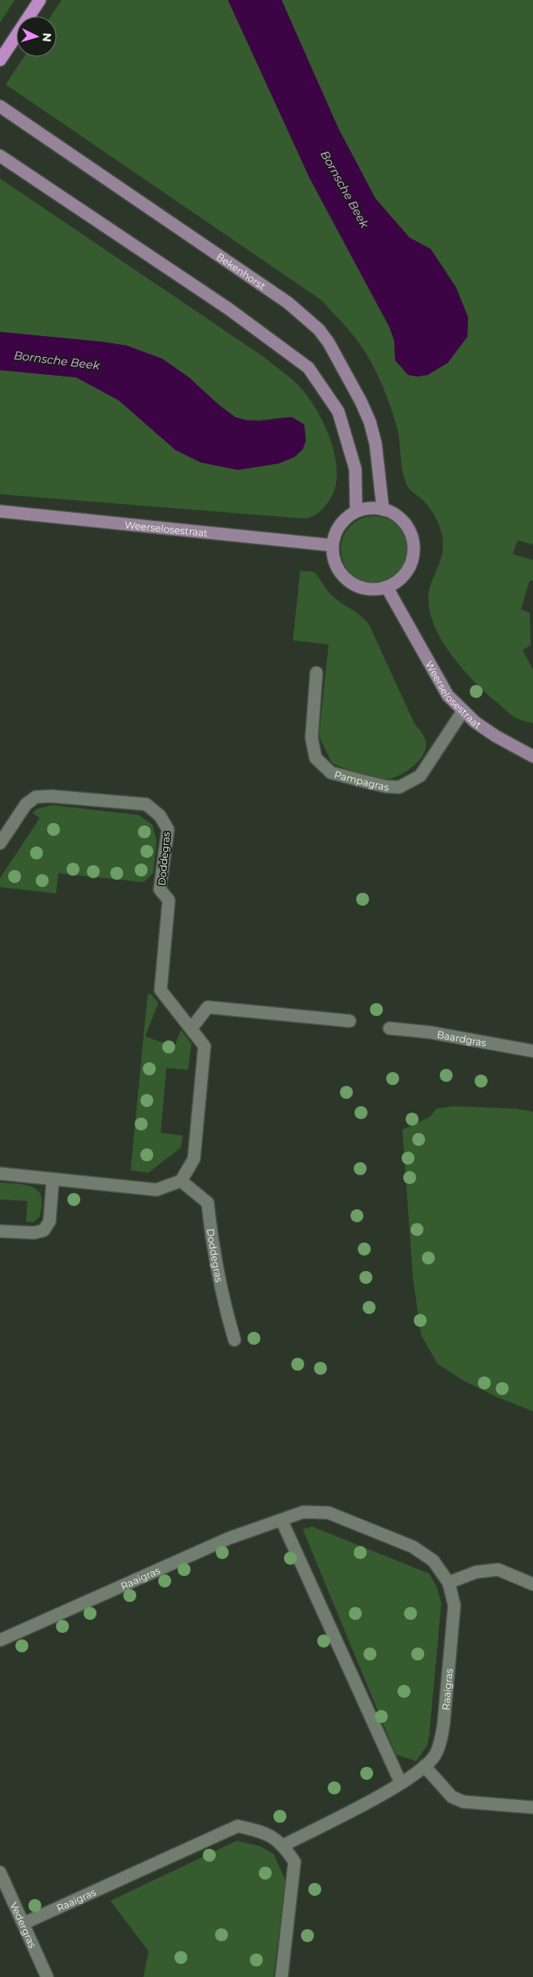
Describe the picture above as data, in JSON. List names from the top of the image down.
{
  "streets": {
    "street": [
      "Bekenhorst",
      "Weerselosestraat",
      "Pampagras",
      "Doddegras",
      "Baardgras",
      "Raaigras",
      "Vedergras"
    ]
  },
  "crossings": [
    ["Bekenhorst", "Weerselosestraat"],
    ["Weerselosestraat", "Pampagras"],
    ["Raaigras", "Vedergras"]
  ],
  "water": ["Bornsche Beek"],
  "north": "right"
}
